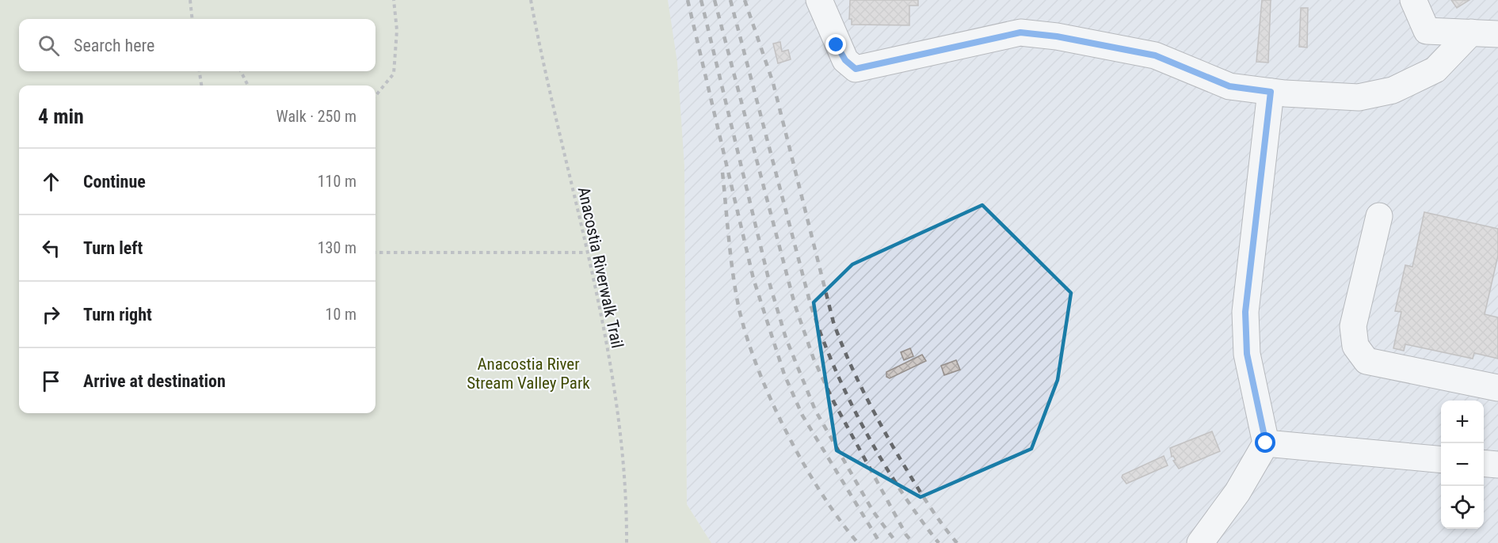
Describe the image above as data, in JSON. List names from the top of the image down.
{
  "streets": {
    "path": ["Anacostia Riverwalk Trail"]
  },
  "parks": ["Anacostia River Stream Valley Park"],
  "page": {
    "search": "Search here",
    "heading": ["4 min", "Walk · 250 m"],
    "list": [
      ["Continue", "110 m"],
      ["Turn left", "130 m"],
      ["Turn right", "10 m"],
      "Arrive at destination"
    ],
    "map_buttons": ["+", "−"]
  }
}
